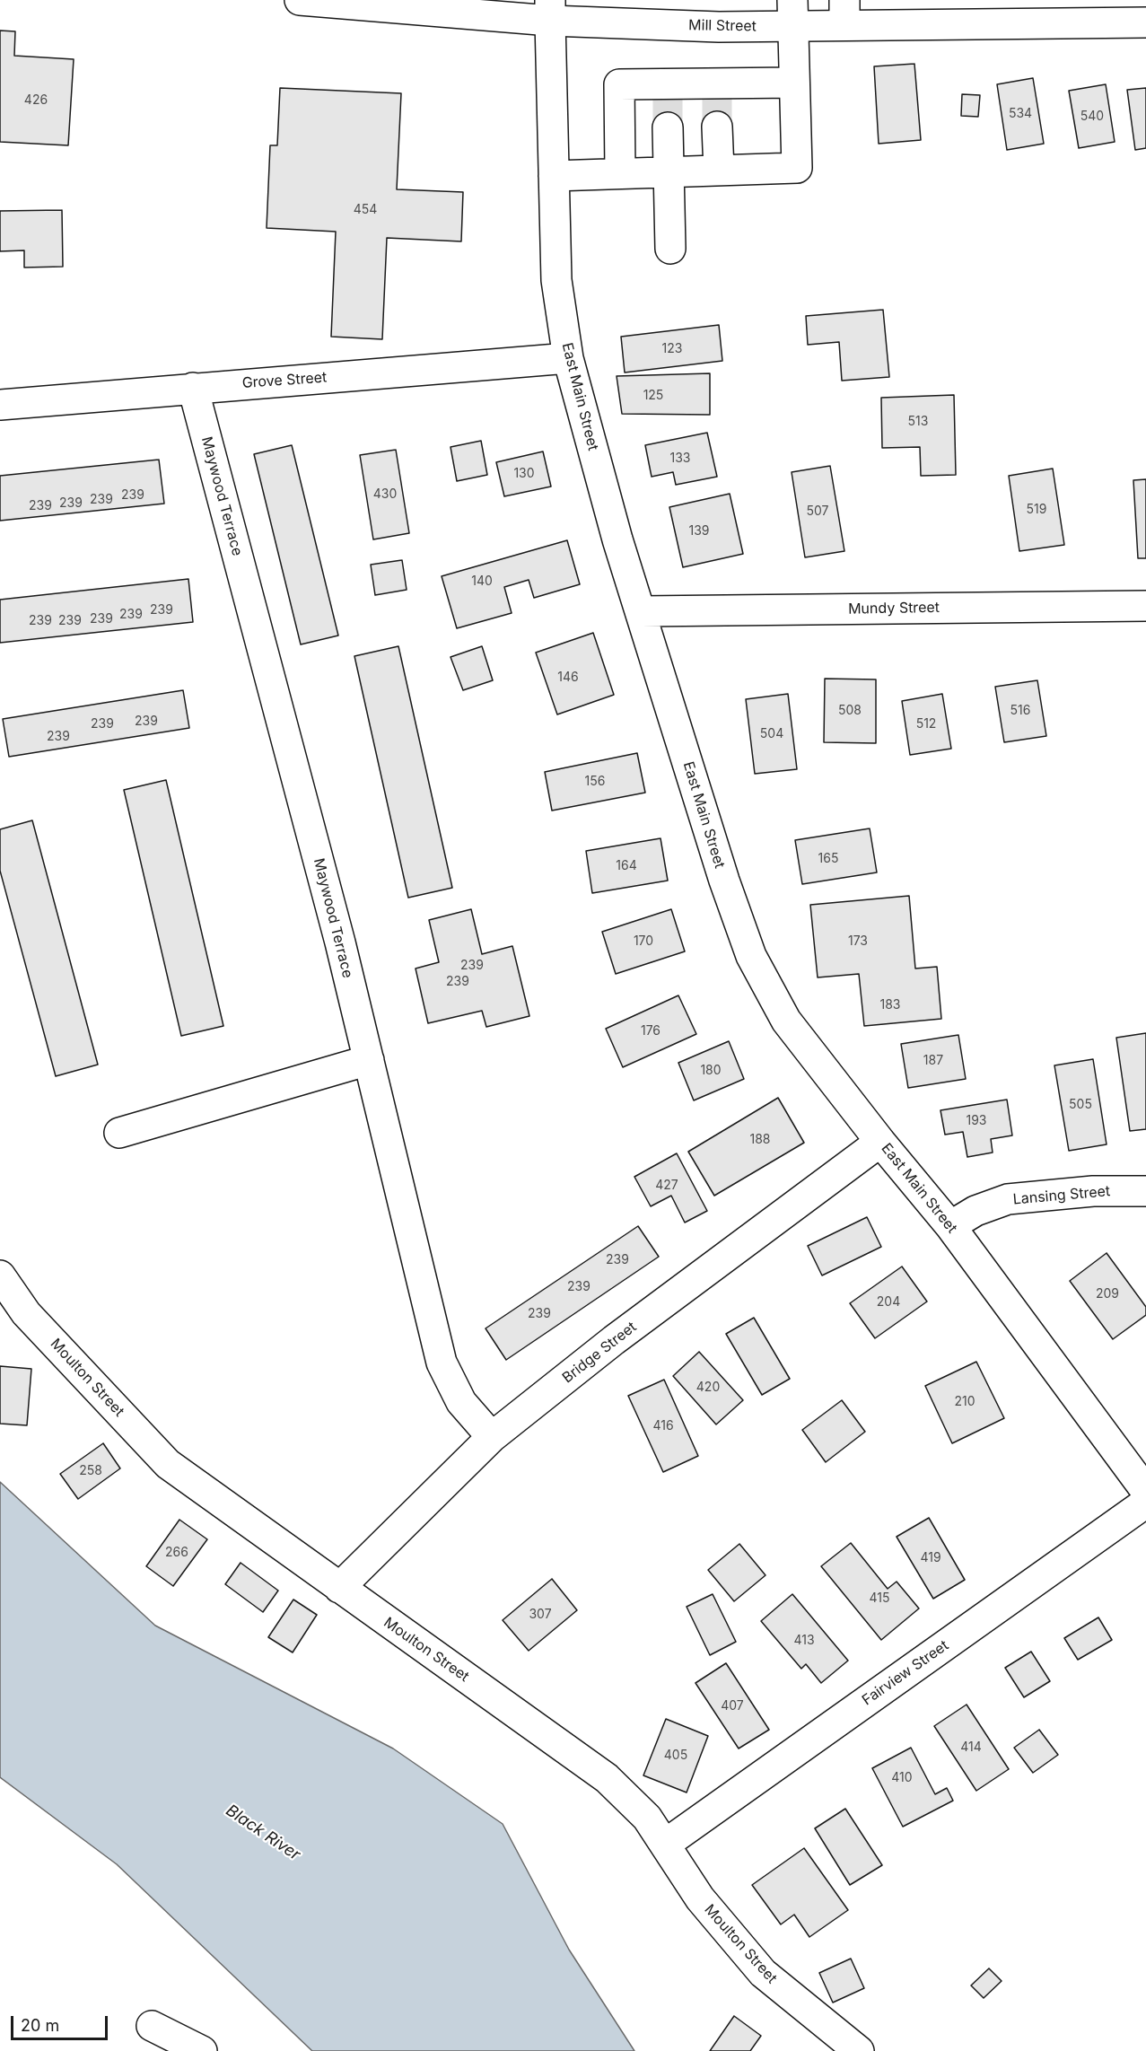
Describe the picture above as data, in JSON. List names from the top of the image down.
{
  "streets": {
    "main road": [
      "Mill Street",
      "Grove Street",
      "East Main Street",
      "Maywood Terrace",
      "Mundy Street",
      "Lansing Street",
      "Bridge Street",
      "Moulton Street",
      "Fairview Street"
    ]
  },
  "crossings": [
    ["Mill Street", "East Main Street"],
    ["Grove Street", "East Main Street"],
    ["Grove Street", "Maywood Terrace"],
    ["East Main Street", "Mundy Street"],
    ["East Main Street", "Lansing Street"],
    ["East Main Street", "Bridge Street"],
    ["Maywood Terrace", "Bridge Street"],
    ["Bridge Street", "Moulton Street"],
    ["Moulton Street", "Fairview Street"]
  ],
  "water": ["Black River"],
  "house_numbers": [
    "426",
    "534",
    "540",
    "454",
    "123",
    "125",
    "513",
    "133",
    "130",
    "430",
    "239",
    "239",
    "239",
    "239",
    "519",
    "507",
    "139",
    "140",
    "239",
    "239",
    "239",
    "239",
    "239",
    "146",
    "508",
    "516",
    "239",
    "239",
    "512",
    "504",
    "239",
    "156",
    "165",
    "164",
    "170",
    "173",
    "239",
    "239",
    "183",
    "176",
    "187",
    "180",
    "505",
    "193",
    "188",
    "427",
    "239",
    "239",
    "209",
    "204",
    "239",
    "420",
    "210",
    "416",
    "258",
    "266",
    "419",
    "415",
    "307",
    "413",
    "407",
    "414",
    "405",
    "410"
  ],
  "scale_bar": "20 m"
}
